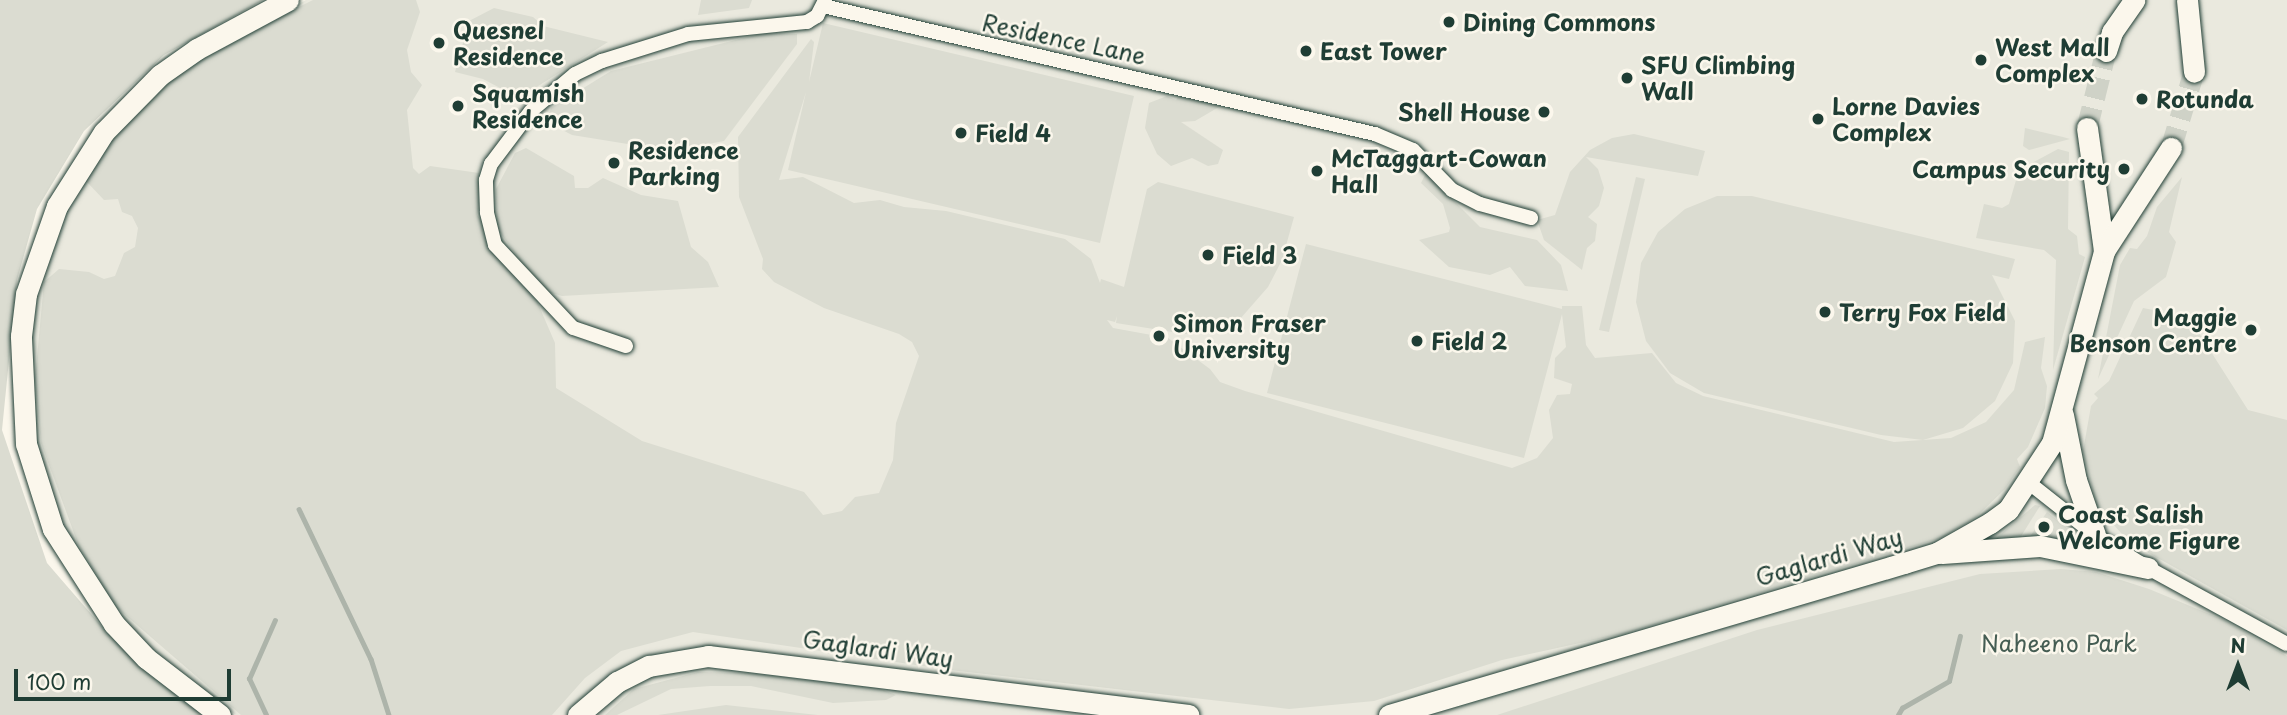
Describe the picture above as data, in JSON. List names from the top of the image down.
{
  "streets": {
    "street": ["Residence Lane", "Gaglardi Way"]
  },
  "parks": ["Naheeno Park"],
  "places": [
    "Dining Commons",
    "Quesnel Residence",
    "East Tower",
    "West Mall Complex",
    "SFU Climbing Wall",
    "Rotunda",
    "Squamish Residence",
    "Shell House",
    "Lorne Davies Complex",
    "Field 4",
    "Residence Parking",
    "Campus Security",
    "McTaggart-Cowan Hall",
    "Field 3",
    "Terry Fox Field",
    "Maggie Benson Centre",
    "Simon Fraser University",
    "Field 2",
    "Coast Salish Welcome Figure"
  ],
  "scale_bar": "100 m",
  "north": "top"
}
